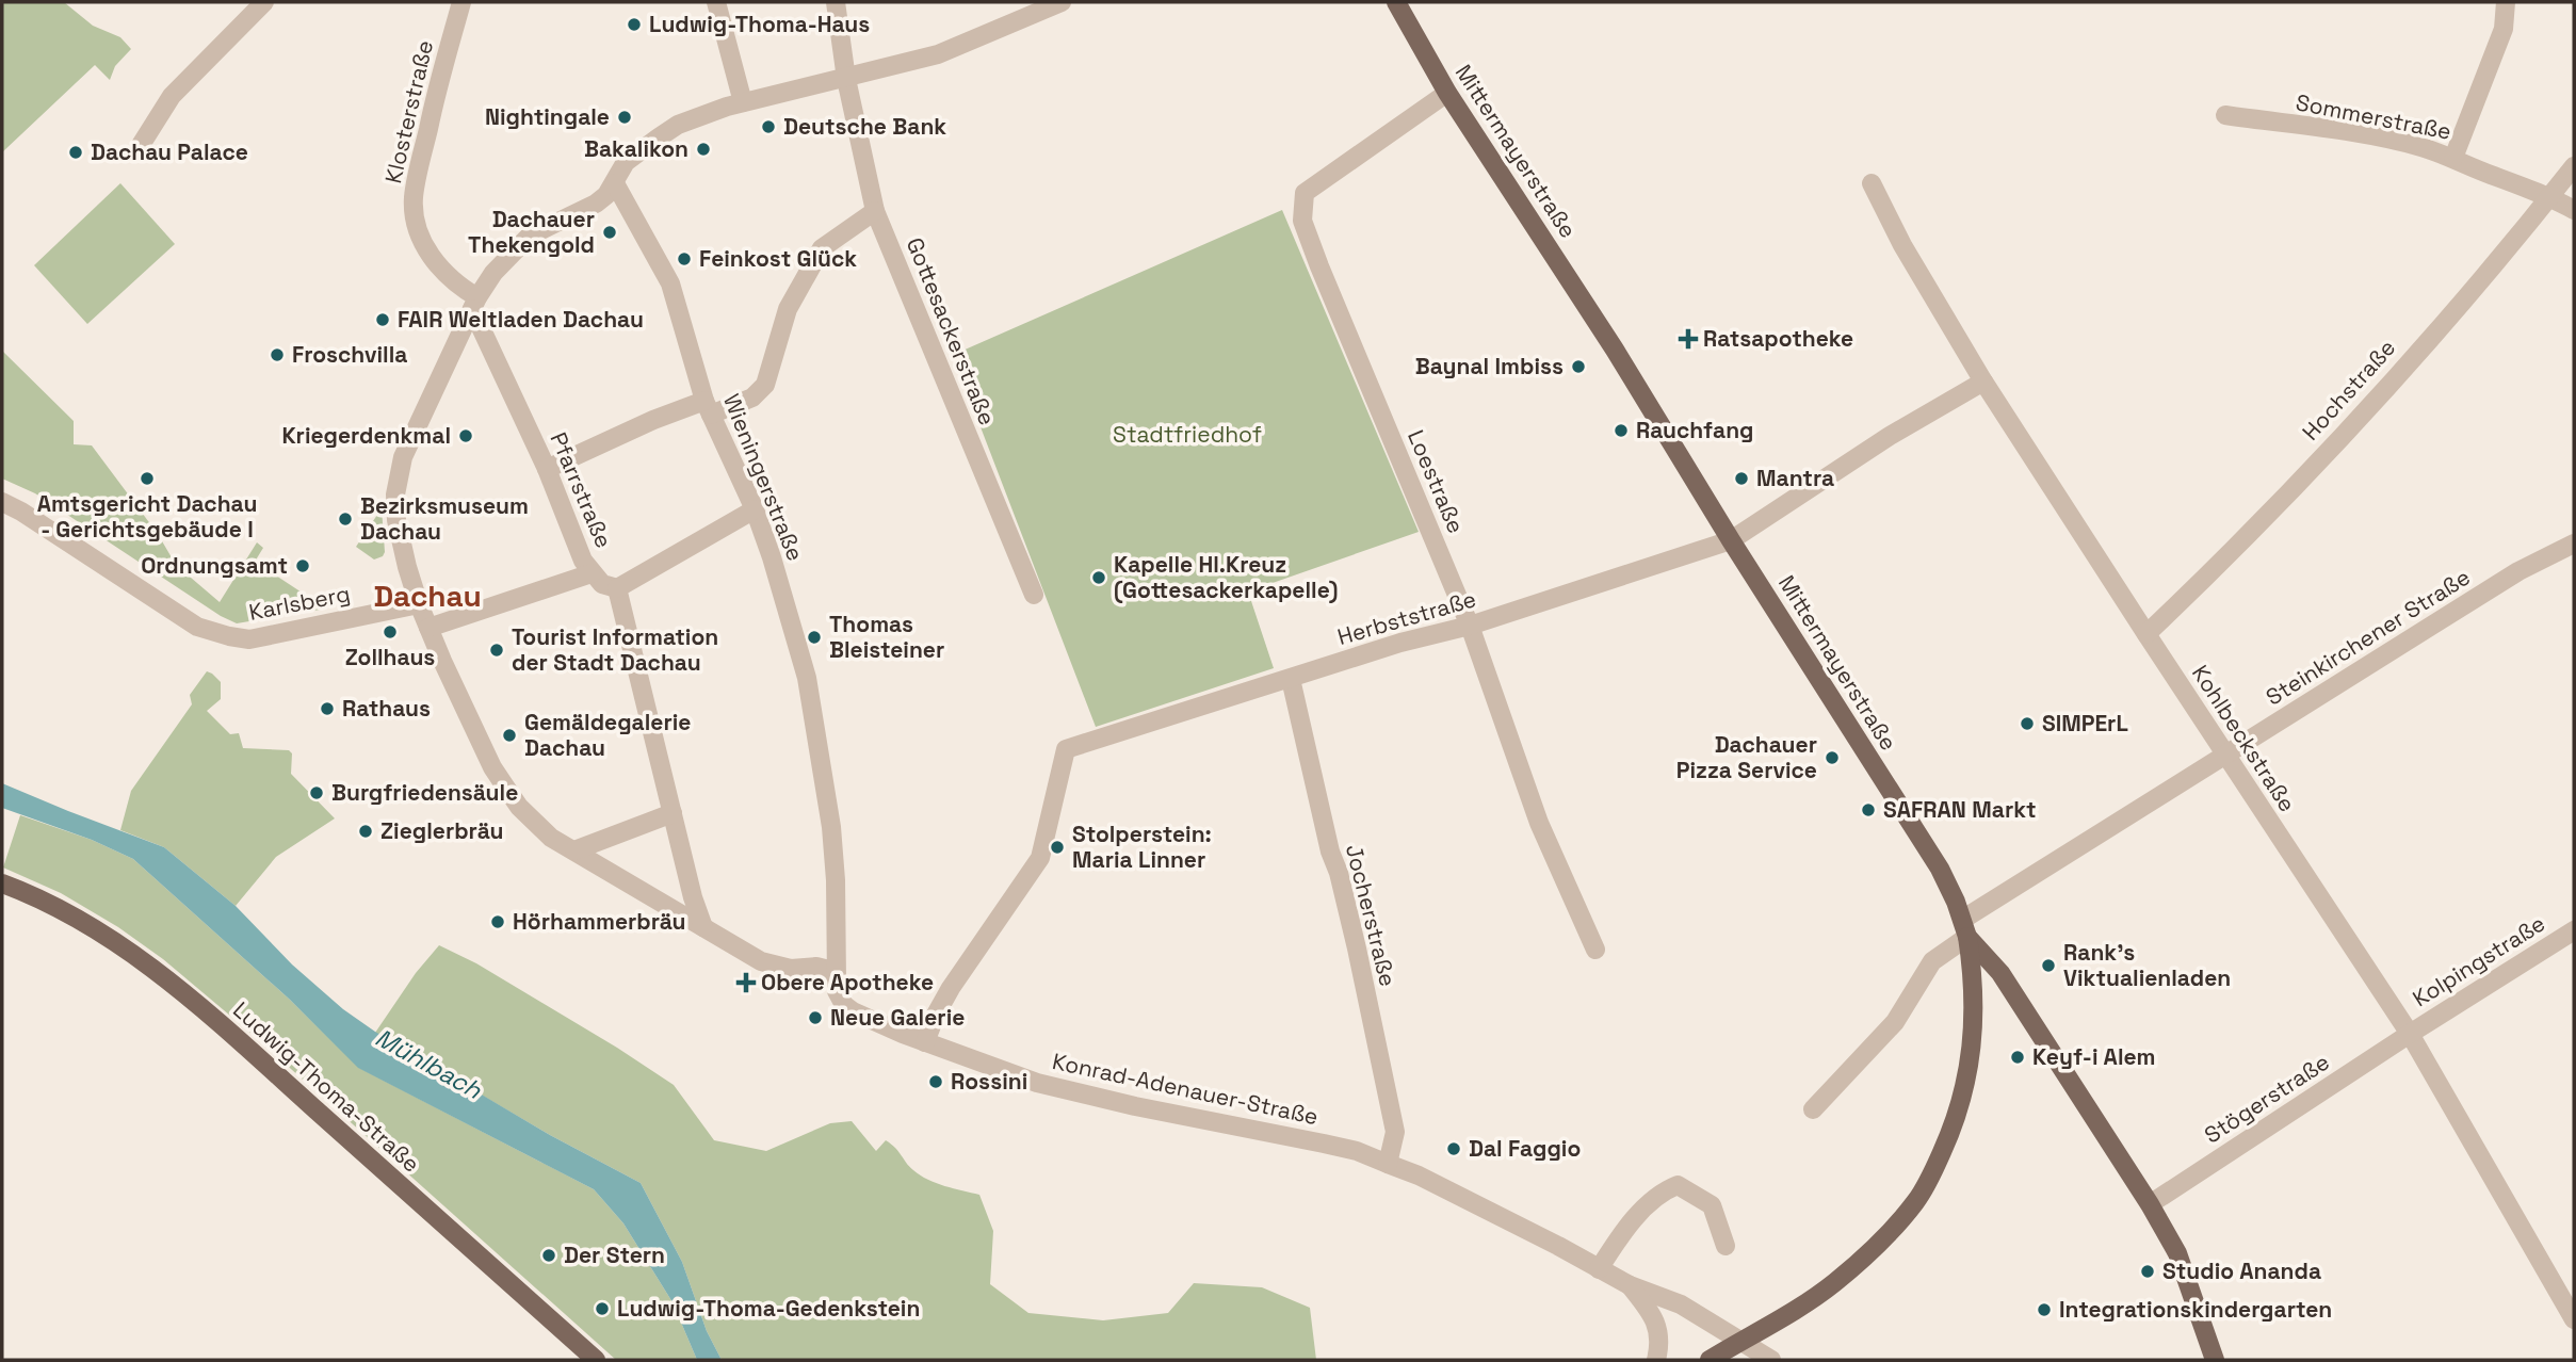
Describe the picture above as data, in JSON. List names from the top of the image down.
{
  "streets": {
    "main road": ["Mittermayerstraße", "Ludwig-Thoma-Straße"],
    "street": [
      "Klosterstraße",
      "Sommerstraße",
      "Gottesackerstraße",
      "Hochstraße",
      "Wieningerstraße",
      "Loestraße",
      "Pfarrstraße",
      "Karlsberg",
      "Herbststraße",
      "Steinkirchener Straße",
      "Kohlbeckstraße",
      "Jocherstraße",
      "Kolpingstraße",
      "Konrad-Adenauer-Straße",
      "Stögerstraße"
    ]
  },
  "crossings": [
    ["Klosterstraße", "Pfarrstraße"],
    ["Sommerstraße", "Hochstraße"],
    ["Mittermayerstraße", "Loestraße"],
    ["Mittermayerstraße", "Herbststraße"],
    ["Mittermayerstraße", "Steinkirchener Straße"],
    ["Mittermayerstraße", "Stögerstraße"],
    ["Hochstraße", "Kohlbeckstraße"],
    ["Wieningerstraße", "Konrad-Adenauer-Straße"],
    ["Loestraße", "Herbststraße"],
    ["Herbststraße", "Kohlbeckstraße"],
    ["Herbststraße", "Jocherstraße"],
    ["Herbststraße", "Konrad-Adenauer-Straße"],
    ["Steinkirchener Straße", "Kohlbeckstraße"],
    ["Kohlbeckstraße", "Kolpingstraße"],
    ["Kohlbeckstraße", "Stögerstraße"],
    ["Jocherstraße", "Konrad-Adenauer-Straße"],
    ["Kolpingstraße", "Stögerstraße"]
  ],
  "districts": ["Dachau"],
  "water": ["Mühlbach"],
  "parks": ["Stadtfriedhof"],
  "places": {
    "other": [
      "Ludwig-Thoma-Haus",
      "Nightingale",
      "Deutsche Bank",
      "Bakalikon",
      "Dachau Palace",
      "Dachauer Thekengold",
      "Feinkost Glück",
      "FAIR Weltladen Dachau",
      "Froschvilla",
      "Baynal Imbiss",
      "Rauchfang",
      "Kriegerdenkmal",
      "Amtsgericht Dachau - Gerichtsgebäude I",
      "Mantra",
      "Bezirksmuseum Dachau",
      "Ordnungsamt",
      "Kapelle Hl.Kreuz (Gottesackerkapelle)",
      "Zollhaus",
      "Thomas Bleisteiner",
      "Tourist Information der Stadt Dachau",
      "Rathaus",
      "SIMPErL",
      "Gemäldegalerie Dachau",
      "Dachauer Pizza Service",
      "Burgfriedensäule",
      "SAFRAN Markt",
      "Zieglerbräu",
      "Stolperstein: Maria Linner",
      "Hörhammerbräu",
      "Rank's Viktualienladen",
      "Neue Galerie",
      "Keyf-i Alem",
      "Rossini",
      "Dal Faggio",
      "Der Stern",
      "Studio Ananda",
      "Ludwig-Thoma-Gedenkstein",
      "Integrationskindergarten"
    ],
    "health": ["Ratsapotheke", "Obere Apotheke"]
  }
}
